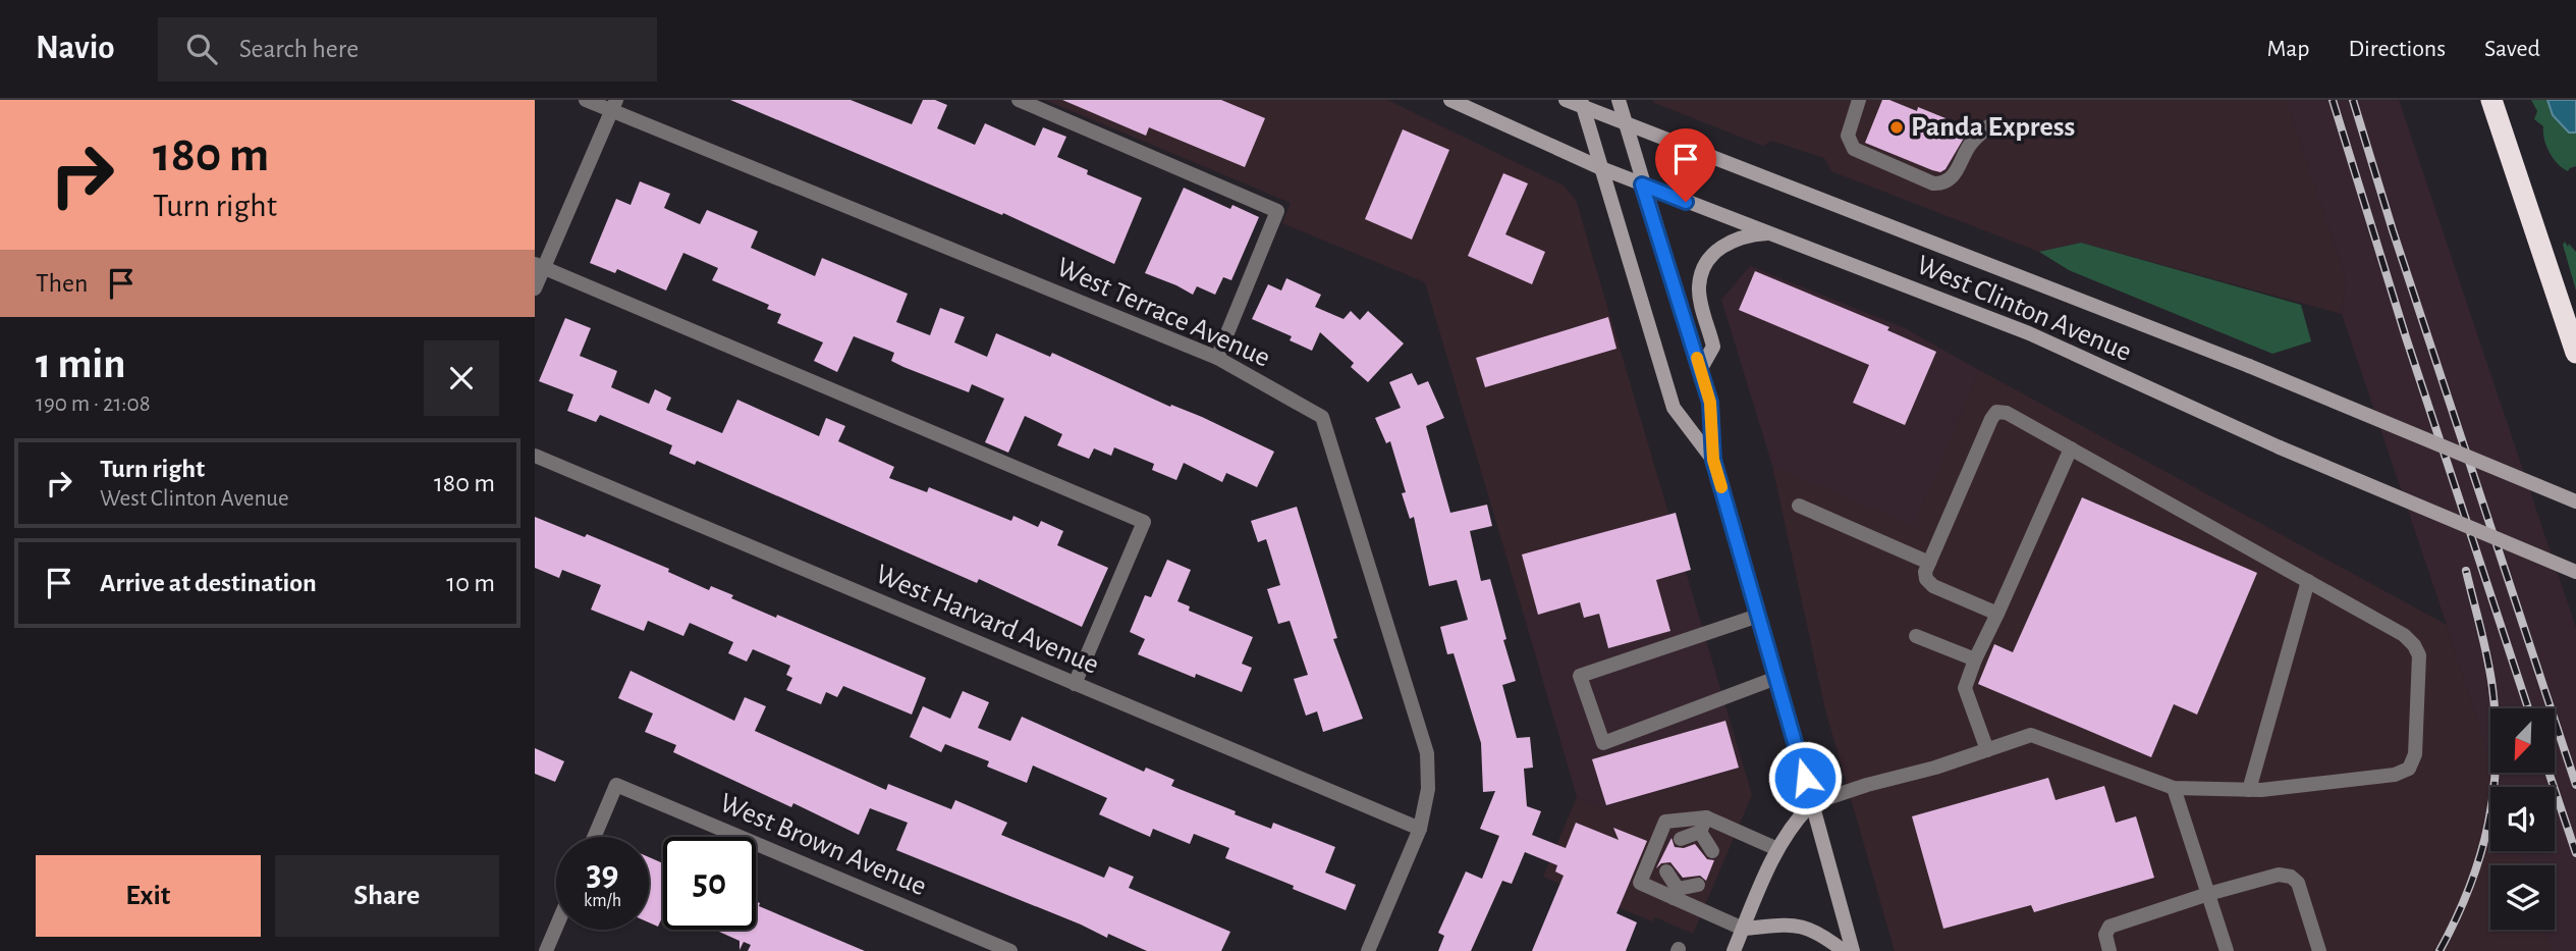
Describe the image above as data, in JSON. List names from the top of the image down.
{
  "streets": {
    "main road": ["West Clinton Avenue"],
    "street": ["West Terrace Avenue", "West Harvard Avenue", "West Brown Avenue"]
  },
  "crossings": [
    ["West Terrace Avenue", "West Harvard Avenue"]
  ],
  "places": ["Panda Express"],
  "north": "bottom left",
  "page": {
    "header": "Navio",
    "search": "Search here",
    "nav": ["Map", "Directions", "Saved"],
    "turn": ["180 m", "Turn right"],
    "then": "Then",
    "heading": ["1 min", "190 m · 21:08"],
    "list": [
      {
        "name": "Turn right",
        "note": "West Clinton Avenue",
        "value": "180 m"
      },
      {
        "name": "Arrive at destination",
        "value": "10 m"
      }
    ],
    "speed": "39 km/h",
    "limit": "50",
    "buttons": ["Exit", "Share"]
  }
}
